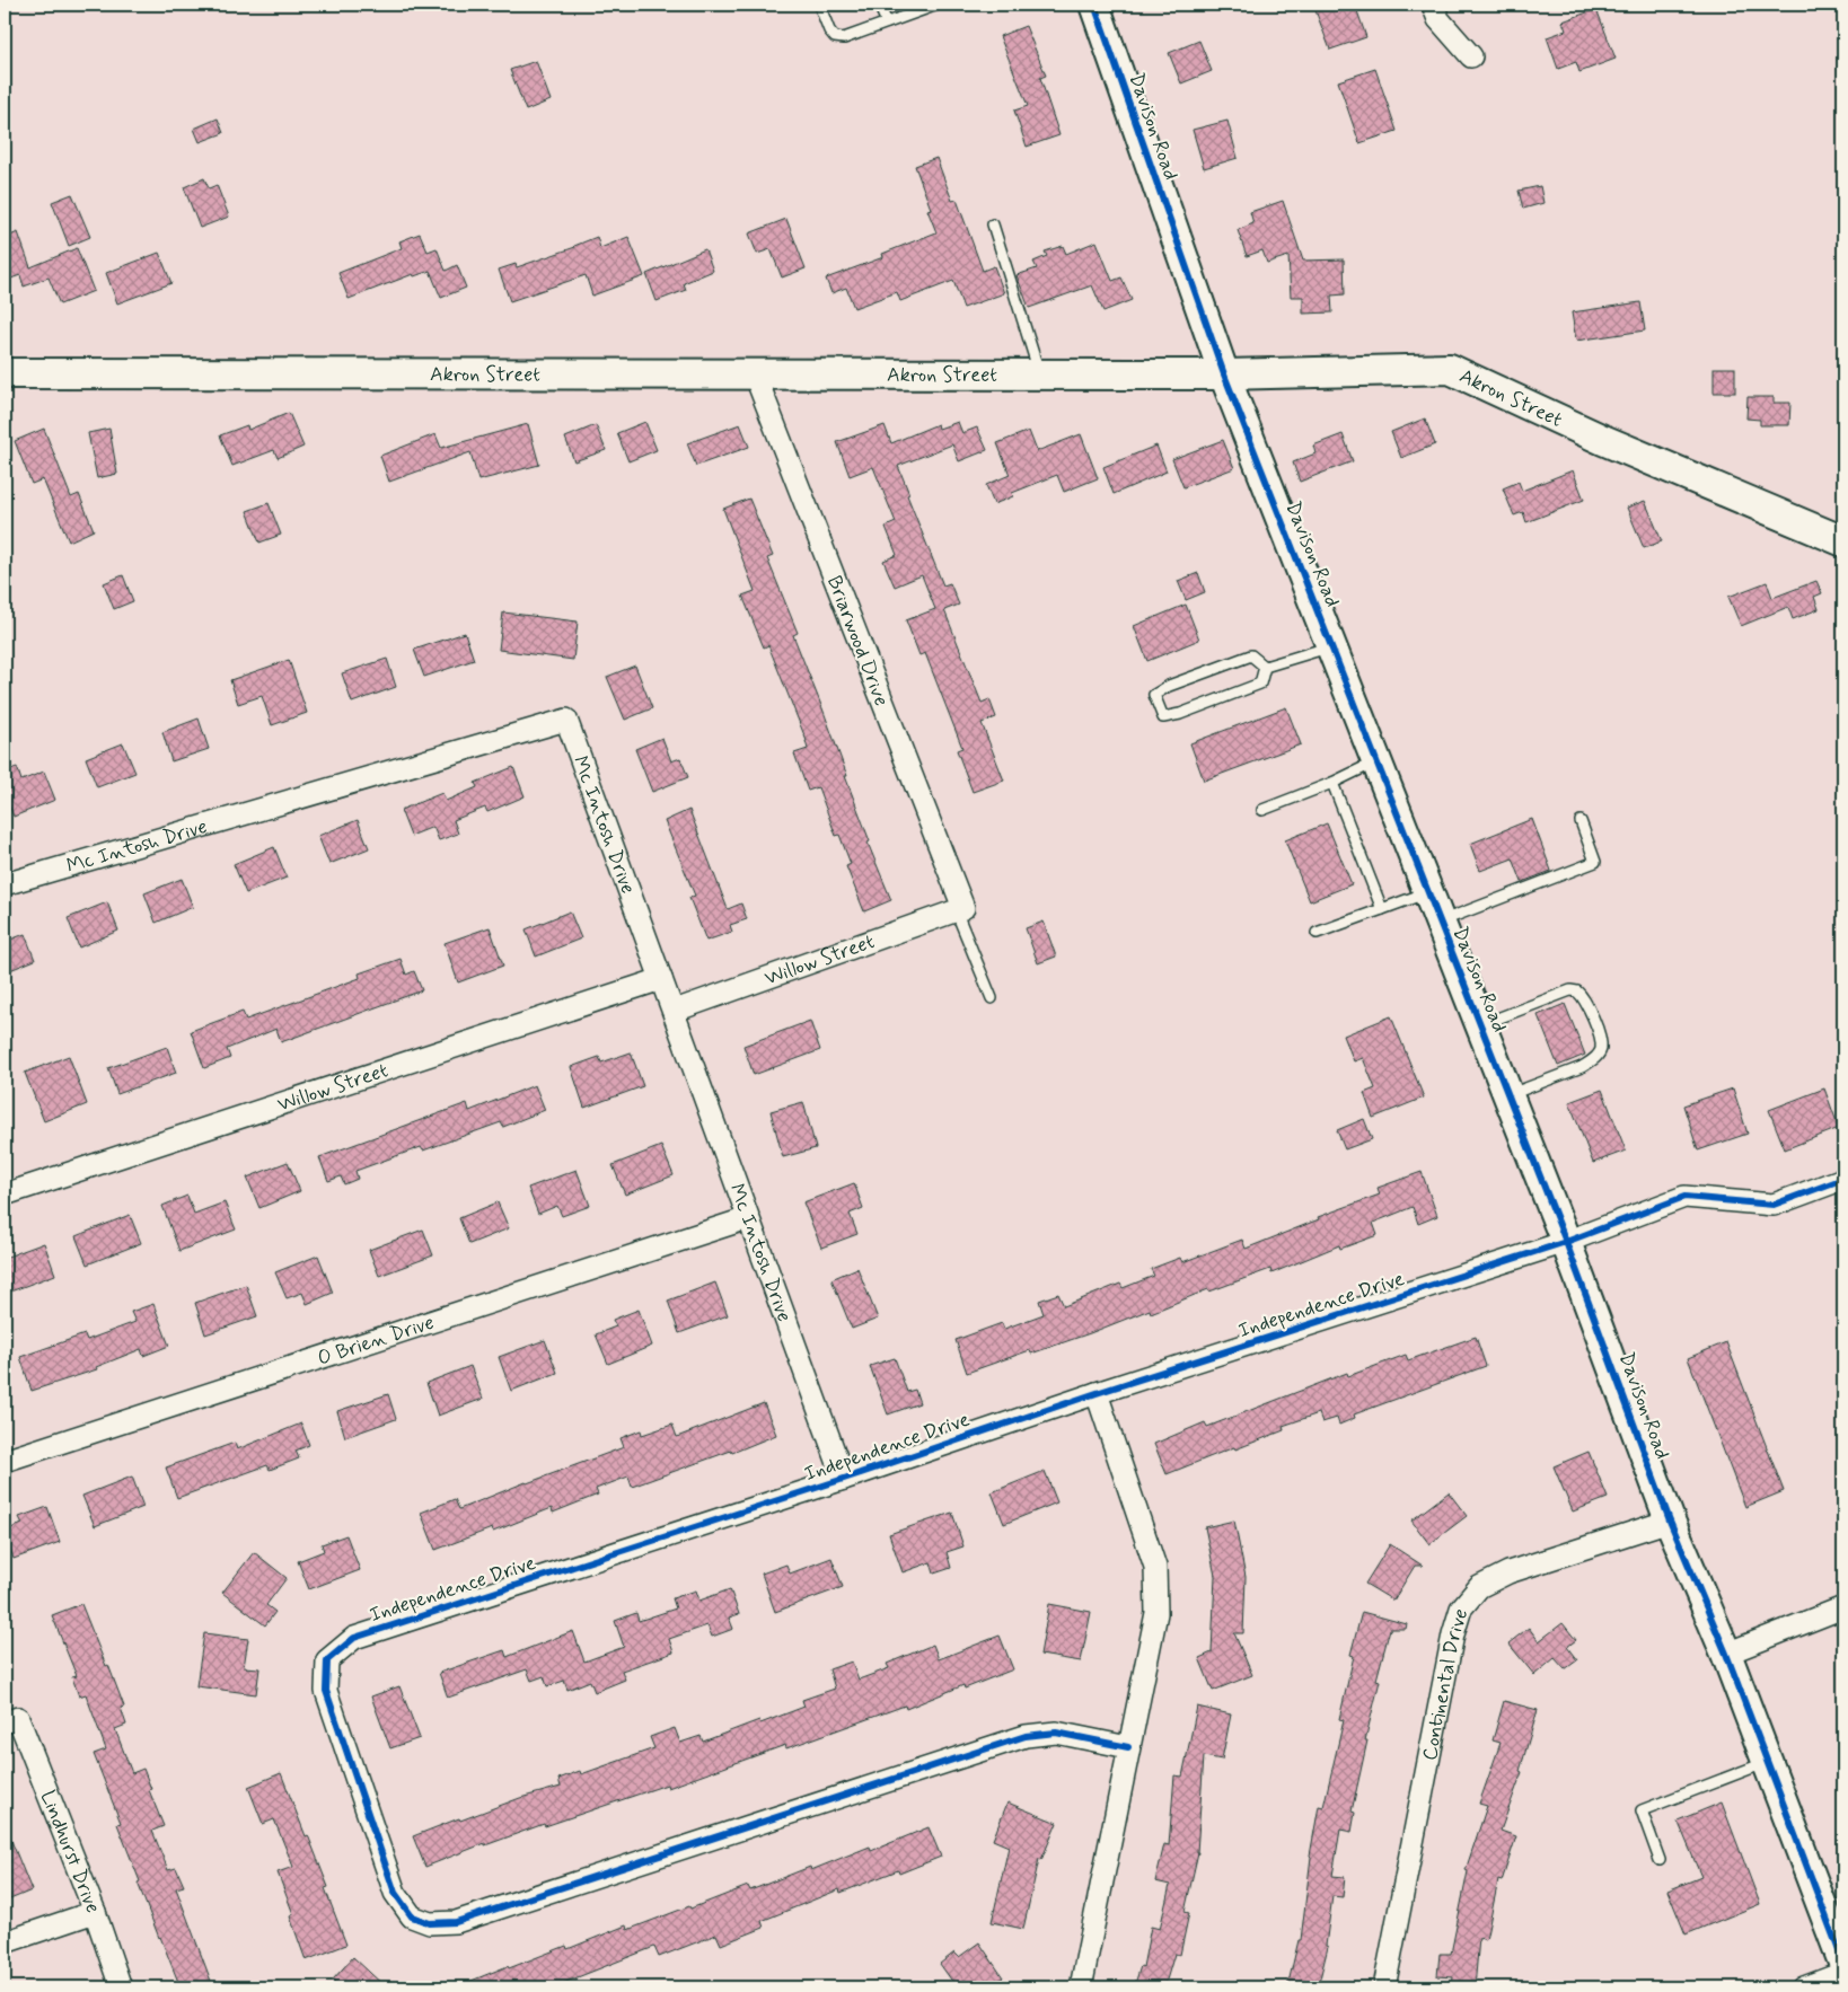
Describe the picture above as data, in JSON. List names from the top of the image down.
{
  "streets": {
    "street": [
      "Davison Road",
      "Akron Street",
      "Briarwood Drive",
      "Mc Intosh Drive",
      "Willow Street",
      "Independence Drive",
      "O Brien Drive",
      "Continental Drive",
      "Lindhurst Drive"
    ]
  },
  "crossings": [
    ["Davison Road", "Akron Street"],
    ["Davison Road", "Independence Drive"],
    ["Davison Road", "Continental Drive"],
    ["Akron Street", "Briarwood Drive"],
    ["Briarwood Drive", "Willow Street"],
    ["Mc Intosh Drive", "Willow Street"],
    ["Mc Intosh Drive", "Independence Drive"],
    ["Mc Intosh Drive", "O Brien Drive"]
  ]
}
